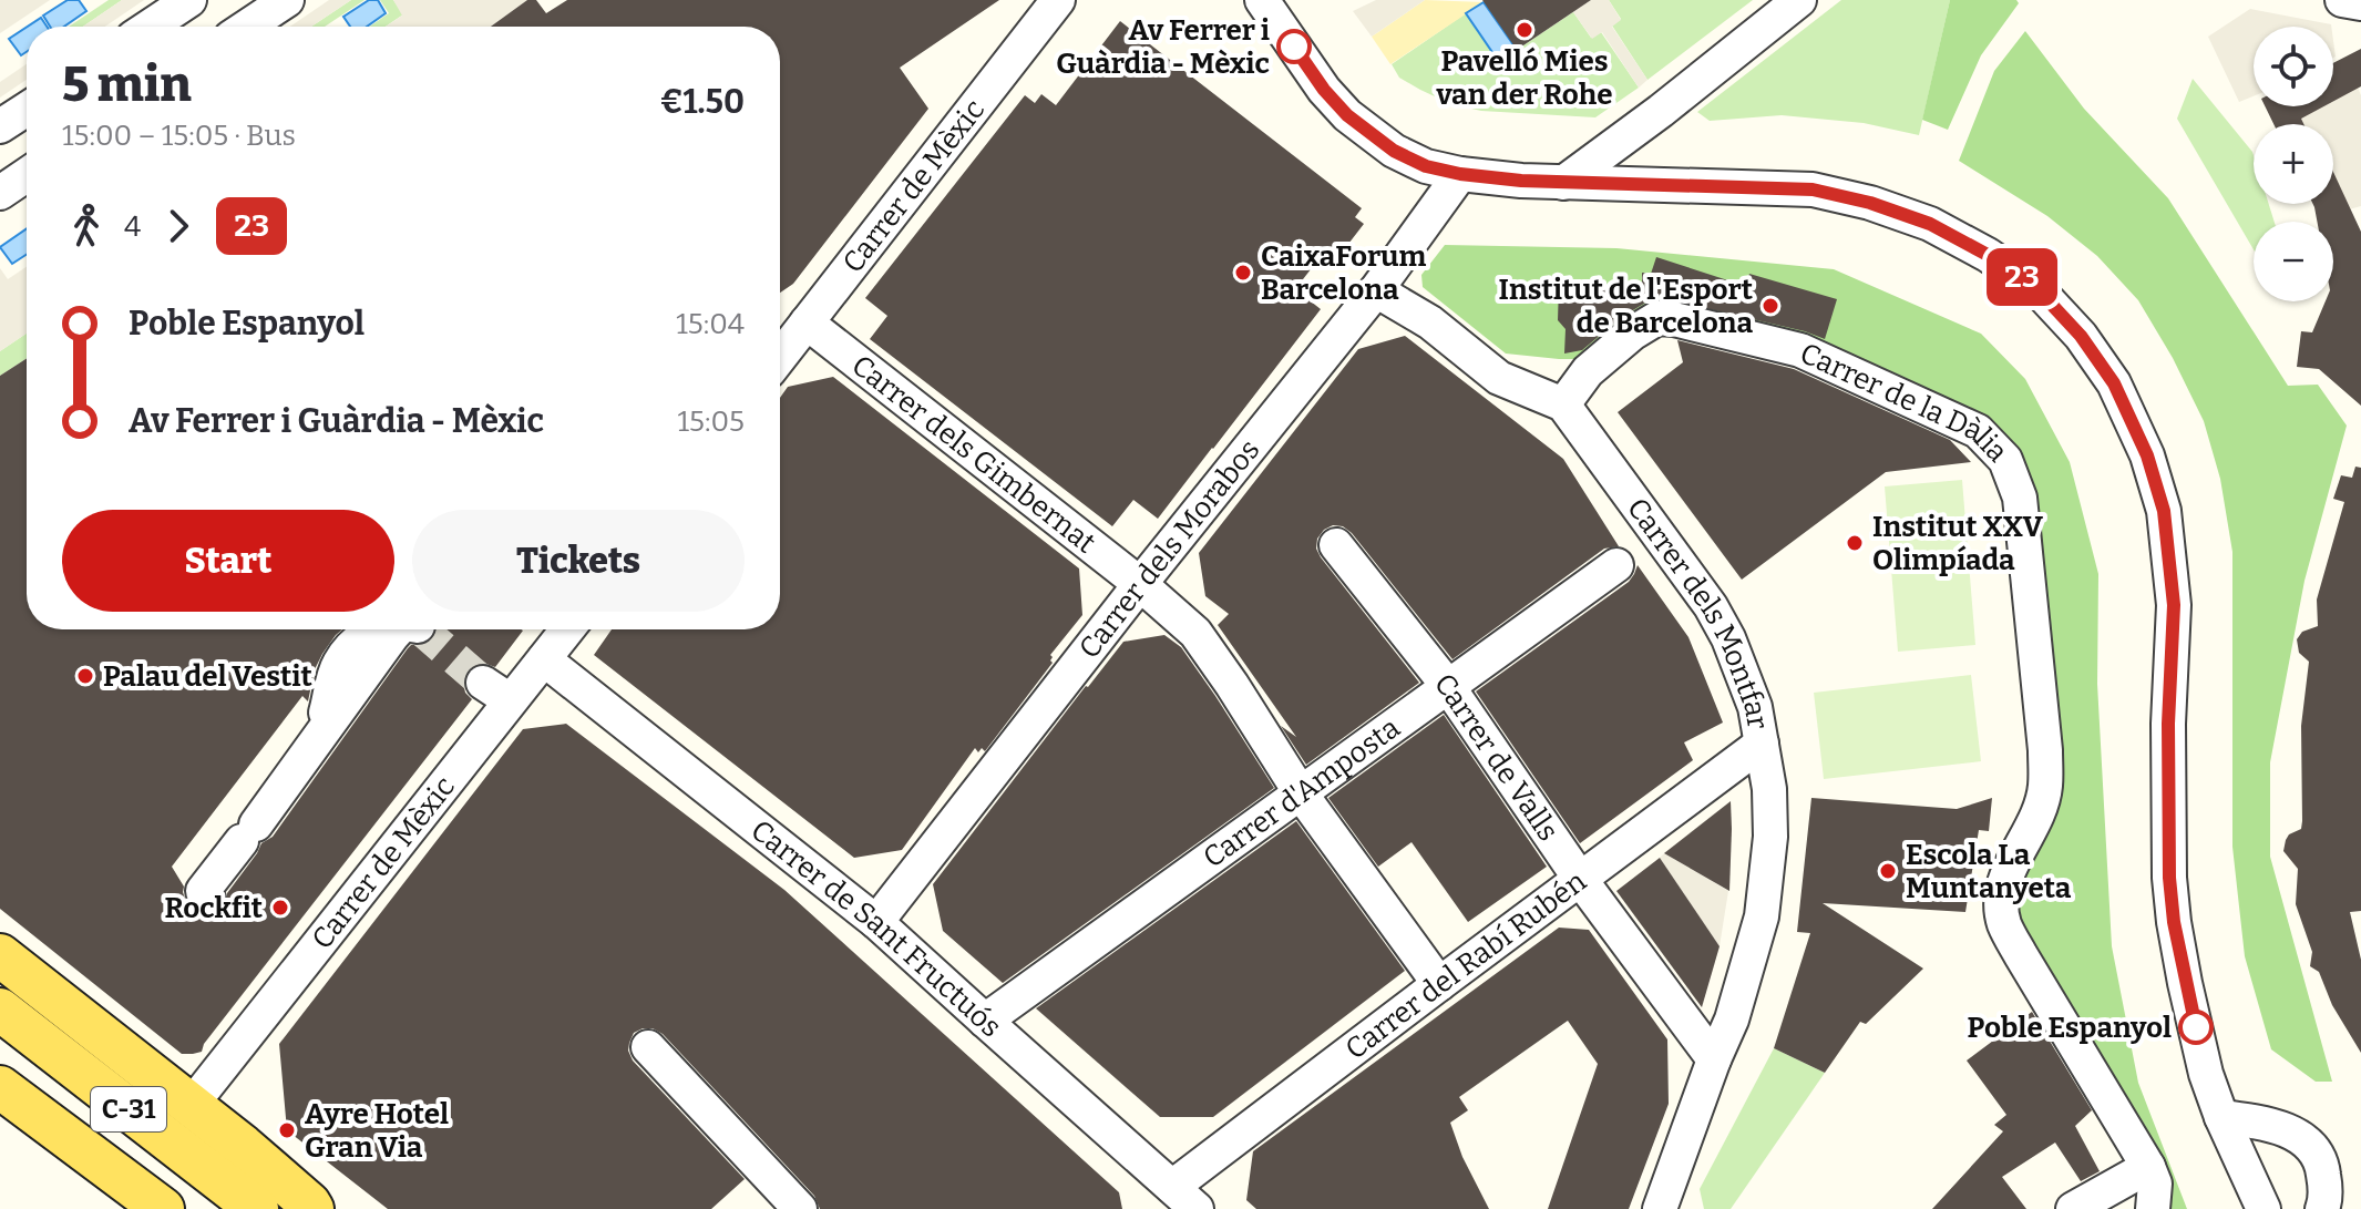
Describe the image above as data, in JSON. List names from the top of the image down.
{
  "streets": {
    "main road": ["C-31"],
    "street": [
      "Carrer de Mèxic",
      "Carrer de la Dàlia",
      "Carrer dels Gimbernat",
      "Carrer dels Morabos",
      "Carrer dels Montfar",
      "Carrer de Valls",
      "Carrer d'Amposta",
      "Carrer de Sant Fructuós",
      "Carrer del Rabí Rubén"
    ]
  },
  "crossings": [
    ["Carrer de Mèxic", "Carrer dels Gimbernat"],
    ["Carrer de Mèxic", "Carrer de Sant Fructuós"],
    ["Carrer de la Dàlia", "Carrer dels Montfar"],
    ["Carrer dels Gimbernat", "Carrer dels Morabos"],
    ["Carrer dels Gimbernat", "Carrer d'Amposta"],
    ["Carrer dels Gimbernat", "Carrer del Rabí Rubén"],
    ["Carrer dels Morabos", "Carrer de Sant Fructuós"],
    ["Carrer dels Montfar", "Carrer de Valls"],
    ["Carrer dels Montfar", "Carrer del Rabí Rubén"],
    ["Carrer de Valls", "Carrer d'Amposta"],
    ["Carrer de Valls", "Carrer del Rabí Rubén"],
    ["Carrer d'Amposta", "Carrer de Sant Fructuós"],
    ["Carrer de Sant Fructuós", "Carrer del Rabí Rubén"]
  ],
  "places": [
    "Pavelló Mies van der Rohe",
    "Av Ferrer i Guàrdia - Mèxic",
    "CaixaForum Barcelona",
    "Institut de l'Esport de Barcelona",
    "Institut XXV Olimpíada",
    "Palau del Vestit",
    "Escola La Muntanyeta",
    "Rockfit",
    "Poble Espanyol",
    "Ayre Hotel Gran Via"
  ],
  "lines": ["bus line 23"],
  "page": {
    "on_map": "23",
    "map_buttons": ["+", "−"],
    "heading": ["5 min", "15:00 – 15:05 · Bus", "€1.50"],
    "legs": ["4", "23"],
    "list": [
      {
        "name": "Poble Espanyol",
        "value": "15:04"
      },
      {
        "name": "Av Ferrer i Guàrdia - Mèxic",
        "value": "15:05"
      }
    ],
    "buttons": ["Start", "Tickets"]
  }
}
